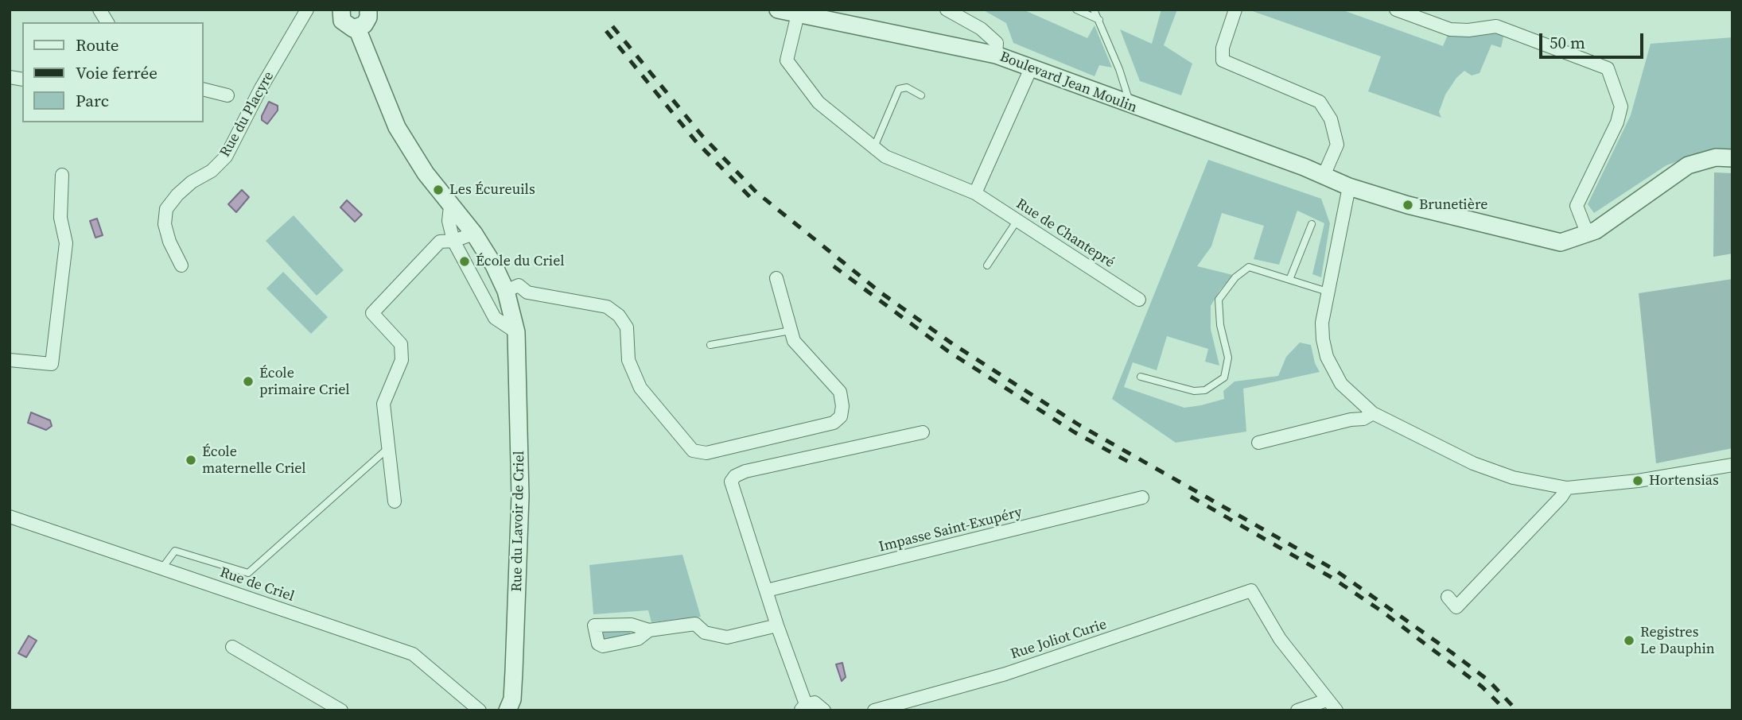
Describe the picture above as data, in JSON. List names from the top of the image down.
{
  "streets": {
    "street": [
      "Boulevard Jean Moulin",
      "Rue du Placyre",
      "Rue de Chantepré",
      "Rue du Lavoir de Criel",
      "Impasse Saint-Exupéry",
      "Rue de Criel",
      "Rue Joliot Curie"
    ]
  },
  "crossings": [
    ["Boulevard Jean Moulin", "Rue de Chantepré"]
  ],
  "places": [
    "Les Écureuils",
    "Brunetière",
    "École du Criel",
    "École primaire Criel",
    "École maternelle Criel",
    "Hortensias",
    "Registres Le Dauphin"
  ],
  "legend": ["Route", "Voie ferrée", "Parc"],
  "scale_bar": "50 m"
}
